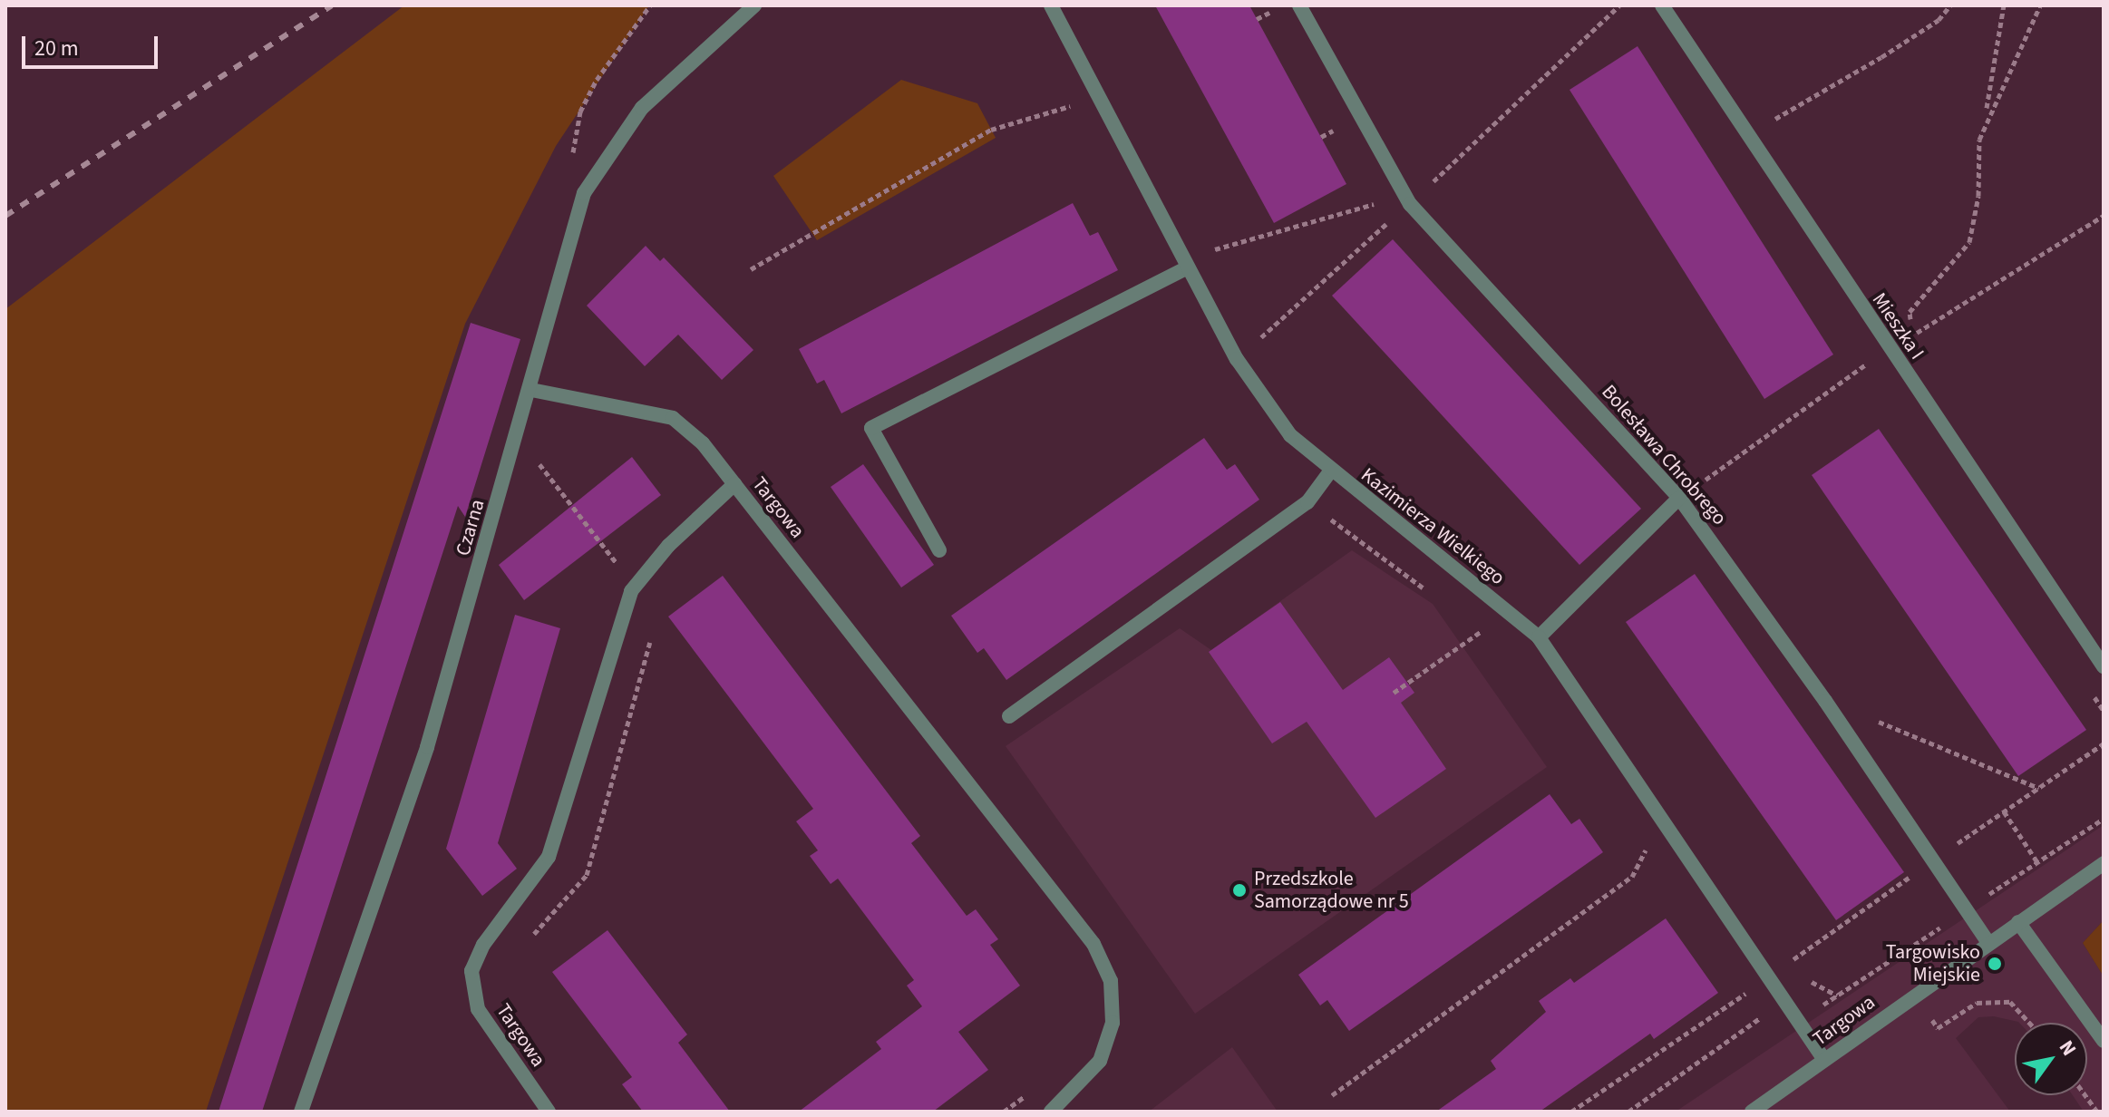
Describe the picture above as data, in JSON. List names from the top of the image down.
{
  "streets": {
    "street": [
      "Mieszka I",
      "Bolesława Chrobrego",
      "Targowa",
      "Kazimierza Wielkiego",
      "Czarna"
    ]
  },
  "crossings": [
    ["Bolesława Chrobrego", "Targowa"],
    ["Targowa", "Kazimierza Wielkiego"]
  ],
  "places": ["Przedszkole Samorządowe nr 5", "Targowisko Miejskie"],
  "scale_bar": "20 m",
  "north": "top right"
}
